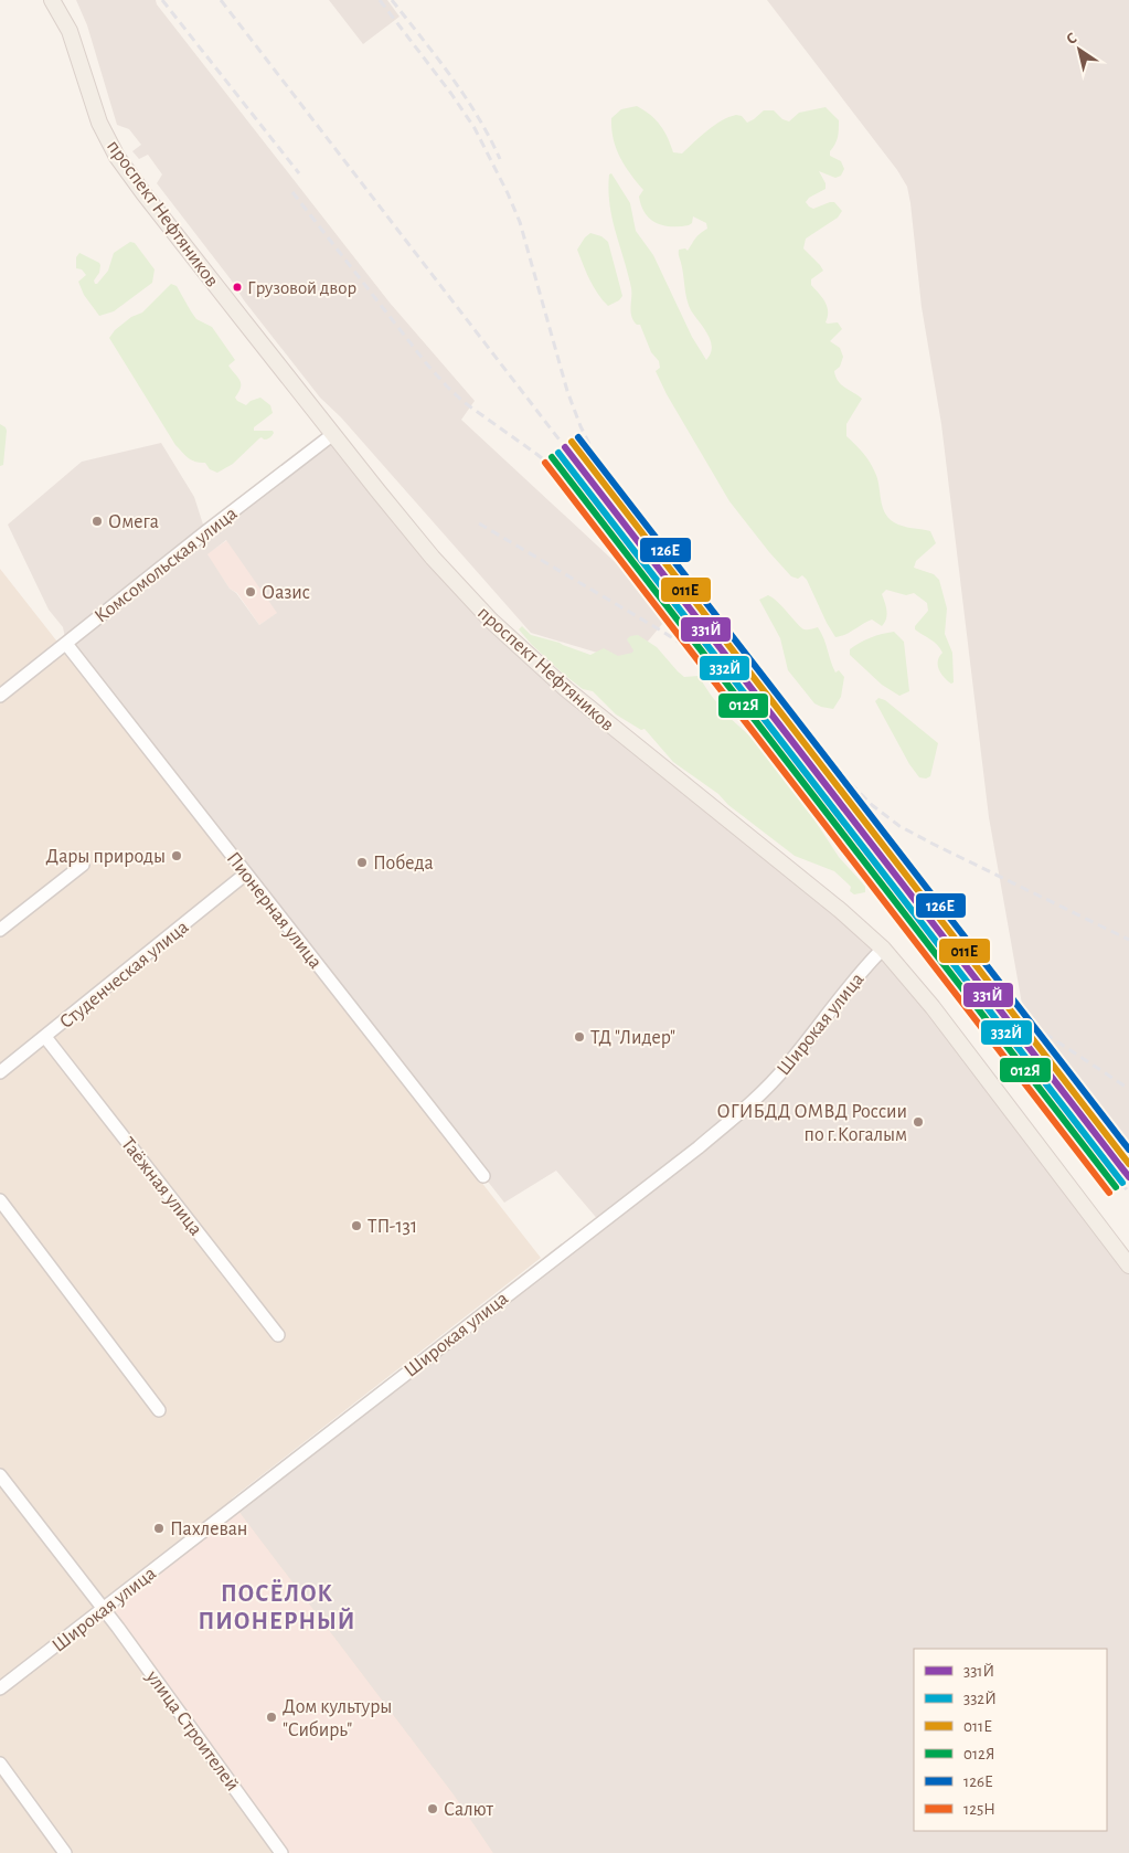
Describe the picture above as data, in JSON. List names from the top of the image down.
{
  "streets": {
    "main road": ["проспект Нефтяников"],
    "street": [
      "Комсомольская улица",
      "Пионерная улица",
      "Студенческая улица",
      "Широкая улица",
      "Таёжная улица",
      "улица Строителей"
    ]
  },
  "crossings": [
    ["проспект Нефтяников", "Комсомольская улица"],
    ["проспект Нефтяников", "Широкая улица"],
    ["Комсомольская улица", "Пионерная улица"],
    ["Пионерная улица", "Студенческая улица"],
    ["Студенческая улица", "Таёжная улица"],
    ["Широкая улица", "улица Строителей"]
  ],
  "districts": ["ПОСЁЛОК ПИОНЕРНЫЙ"],
  "places": [
    "Грузовой двор",
    "Омега",
    "Оазис",
    "Дары природы",
    "Победа",
    "ТД \"Лидер\"",
    "ОГИБДД ОМВД России по г.Когалым",
    "ТП-131",
    "Пахлеван",
    "Дом культуры \"Сибирь\"",
    "Салют"
  ],
  "lines": [
    "transit line 126Е",
    "transit line 011Е",
    "transit line 331Й",
    "transit line 332Й",
    "transit line 012Я",
    "transit line 125Н"
  ],
  "legend": [
    "331Й",
    "332Й",
    "011Е",
    "012Я",
    "126Е",
    "125Н"
  ],
  "north": "top left"
}
